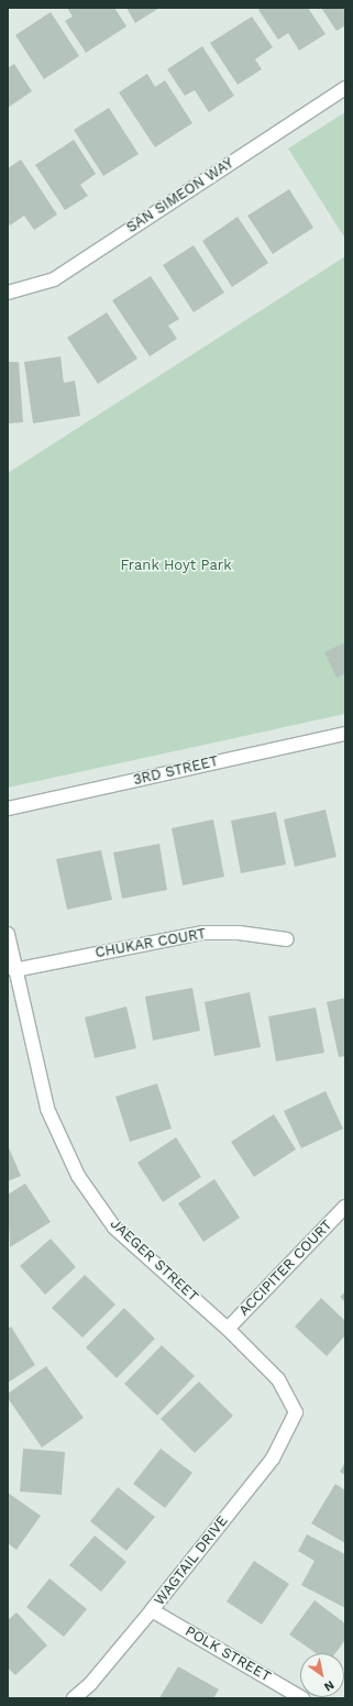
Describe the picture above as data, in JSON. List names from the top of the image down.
{
  "streets": {
    "street": [
      "SAN SIMEON WAY",
      "3RD STREET",
      "CHUKAR COURT",
      "JAEGER STREET",
      "ACCIPITER COURT",
      "WAGTAIL DRIVE",
      "POLK STREET"
    ]
  },
  "crossings": [
    ["CHUKAR COURT", "JAEGER STREET"],
    ["JAEGER STREET", "ACCIPITER COURT"],
    ["JAEGER STREET", "WAGTAIL DRIVE"],
    ["WAGTAIL DRIVE", "POLK STREET"]
  ],
  "parks": ["Frank Hoyt Park"],
  "north": "bottom right"
}
